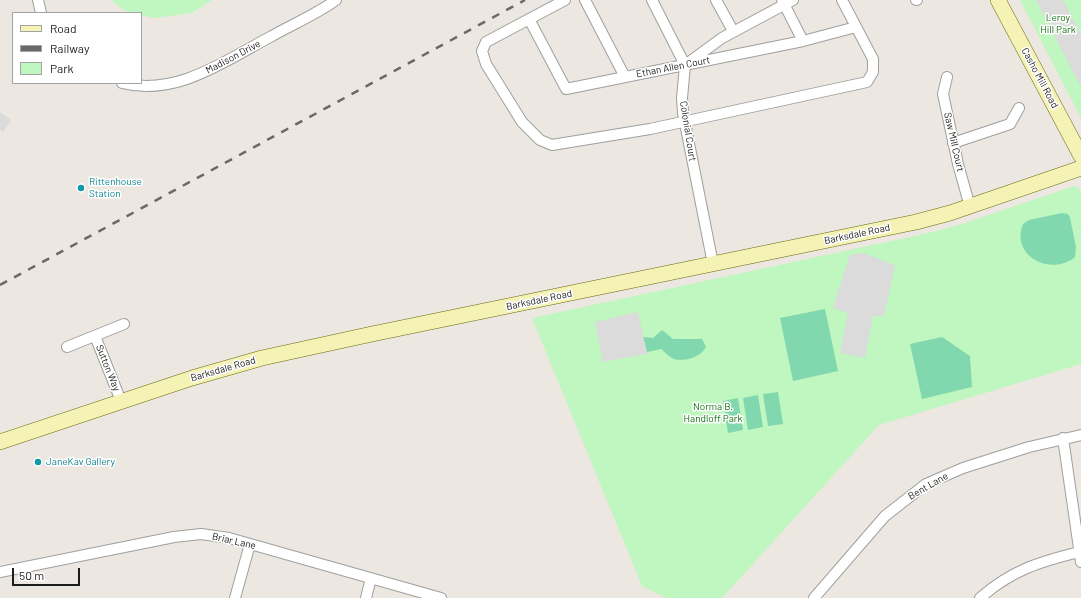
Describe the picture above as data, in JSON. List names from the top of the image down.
{
  "streets": {
    "street": [
      "Madison Drive",
      "Ethan Allen Court",
      "Casho Mill Road",
      "Colonial Court",
      "Saw Mill Court",
      "Barksdale Road",
      "Sutton Way",
      "Bent Lane",
      "Briar Lane"
    ]
  },
  "crossings": [
    ["Ethan Allen Court", "Colonial Court"],
    ["Colonial Court", "Barksdale Road"],
    ["Saw Mill Court", "Barksdale Road"],
    ["Barksdale Road", "Sutton Way"]
  ],
  "parks": ["Leroy Hill Park", "Norma B. Handloff Park"],
  "places": ["Rittenhouse Station", "JaneKav Gallery"],
  "legend": ["Road", "Railway", "Park"],
  "scale_bar": "50 m"
}
